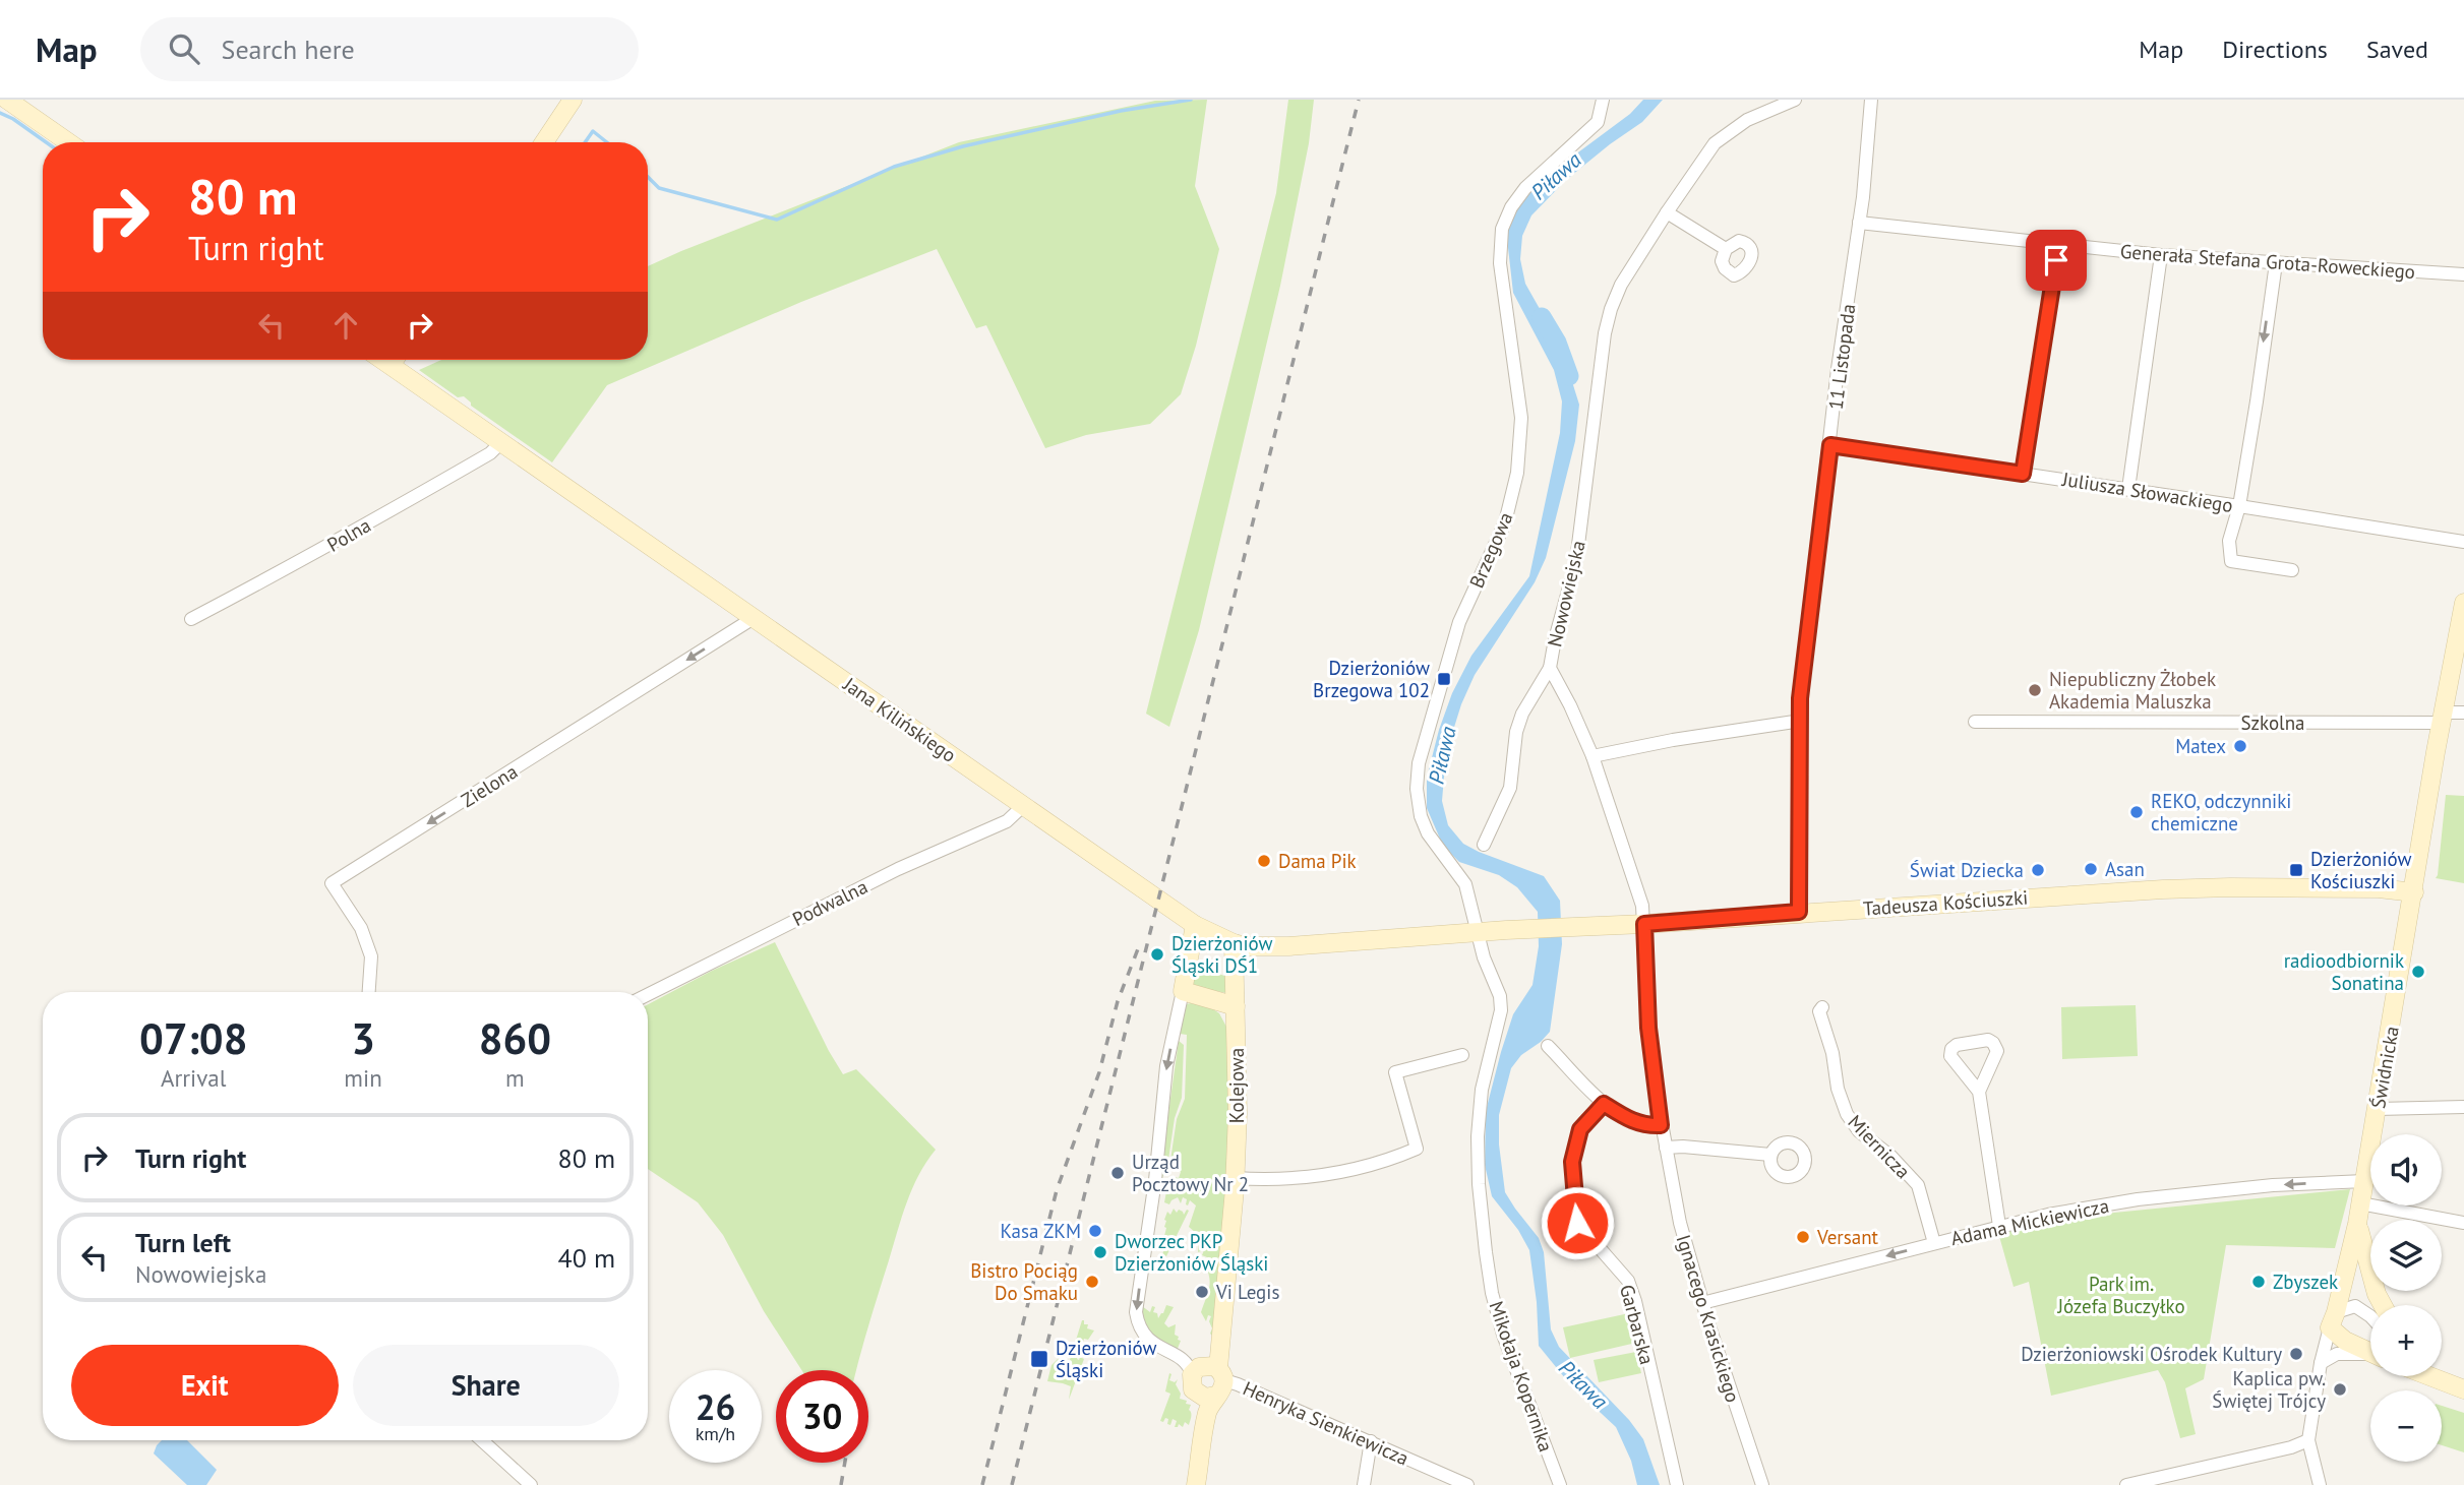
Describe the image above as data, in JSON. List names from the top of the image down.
{
  "streets": {
    "street": [
      "Generała Stefana Grota-Roweckiego",
      "11 Listopada",
      "Juliusza Słowackiego",
      "Polna",
      "Brzegowa",
      "Nowowiejska",
      "Jana Kilińskiego",
      "Szkolna",
      "Zielona",
      "Podwalna",
      "Tadeusza Kościuszki",
      "Świdnicka",
      "Kolejowa",
      "Miernicza",
      "Adama Mickiewicza",
      "Ignacego Krasickiego",
      "Garbarska",
      "Mikołaja Kopernika",
      "Henryka Sienkiewicza"
    ]
  },
  "crossings": [
    ["Generała Stefana Grota-Roweckiego", "11 Listopada"],
    ["11 Listopada", "Juliusza Słowackiego"],
    ["11 Listopada", "Tadeusza Kościuszki"],
    ["Polna", "Jana Kilińskiego"],
    ["Brzegowa", "Jana Kilińskiego"],
    ["Brzegowa", "Tadeusza Kościuszki"],
    ["Brzegowa", "Mikołaja Kopernika"],
    ["Nowowiejska", "Tadeusza Kościuszki"],
    ["Nowowiejska", "Ignacego Krasickiego"],
    ["Jana Kilińskiego", "Zielona"],
    ["Jana Kilińskiego", "Podwalna"],
    ["Jana Kilińskiego", "Tadeusza Kościuszki"],
    ["Jana Kilińskiego", "Kolejowa"],
    ["Jana Kilińskiego", "Mikołaja Kopernika"],
    ["Szkolna", "Świdnicka"],
    ["Tadeusza Kościuszki", "Świdnicka"],
    ["Tadeusza Kościuszki", "Mikołaja Kopernika"],
    ["Świdnicka", "Adama Mickiewicza"],
    ["Kolejowa", "Henryka Sienkiewicza"],
    ["Miernicza", "Adama Mickiewicza"],
    ["Adama Mickiewicza", "Ignacego Krasickiego"]
  ],
  "one_way": ["Zielona", "Adama Mickiewicza"],
  "water": ["Piława"],
  "parks": ["Park im. Józefa Buczyłko"],
  "places": {
    "transit": ["Dzierżoniów Brzegowa 102", "Dzierżoniów Kościuszki", "Dzierżoniów Śląski"],
    "other": [
      "Niepubliczny Żłobek Akademia Maluszka",
      "Matex",
      "REKO, odczynniki chemiczne",
      "Dama Pik",
      "Asan",
      "Świat Dziecka",
      "Dzierżoniów Śląski DŚ1",
      "radioodbiornik Sonatina",
      "Urząd Pocztowy Nr 2",
      "Kasa ZKM",
      "Versant",
      "Dworzec PKP Dzierżoniów Śląski",
      "Bistro Pociąg Do Smaku",
      "Zbyszek",
      "Vi Legis",
      "Dzierżoniowski Ośrodek Kultury",
      "Kaplica pw. Świętej Trójcy"
    ]
  },
  "page": {
    "header": "Map",
    "search": "Search here",
    "nav": ["Map", "Directions", "Saved"],
    "turn": ["80 m", "Turn right"],
    "eta": [
      "07:08",
      "Arrival",
      "3",
      "min",
      "860",
      "m"
    ],
    "list": [
      {
        "name": "Turn right",
        "value": "80 m"
      },
      {
        "name": "Turn left",
        "note": "Nowowiejska",
        "value": "40 m"
      }
    ],
    "map_buttons": ["+", "−"],
    "buttons": ["Exit", "Share"],
    "speed": "26 km/h",
    "limit": "30"
  }
}
